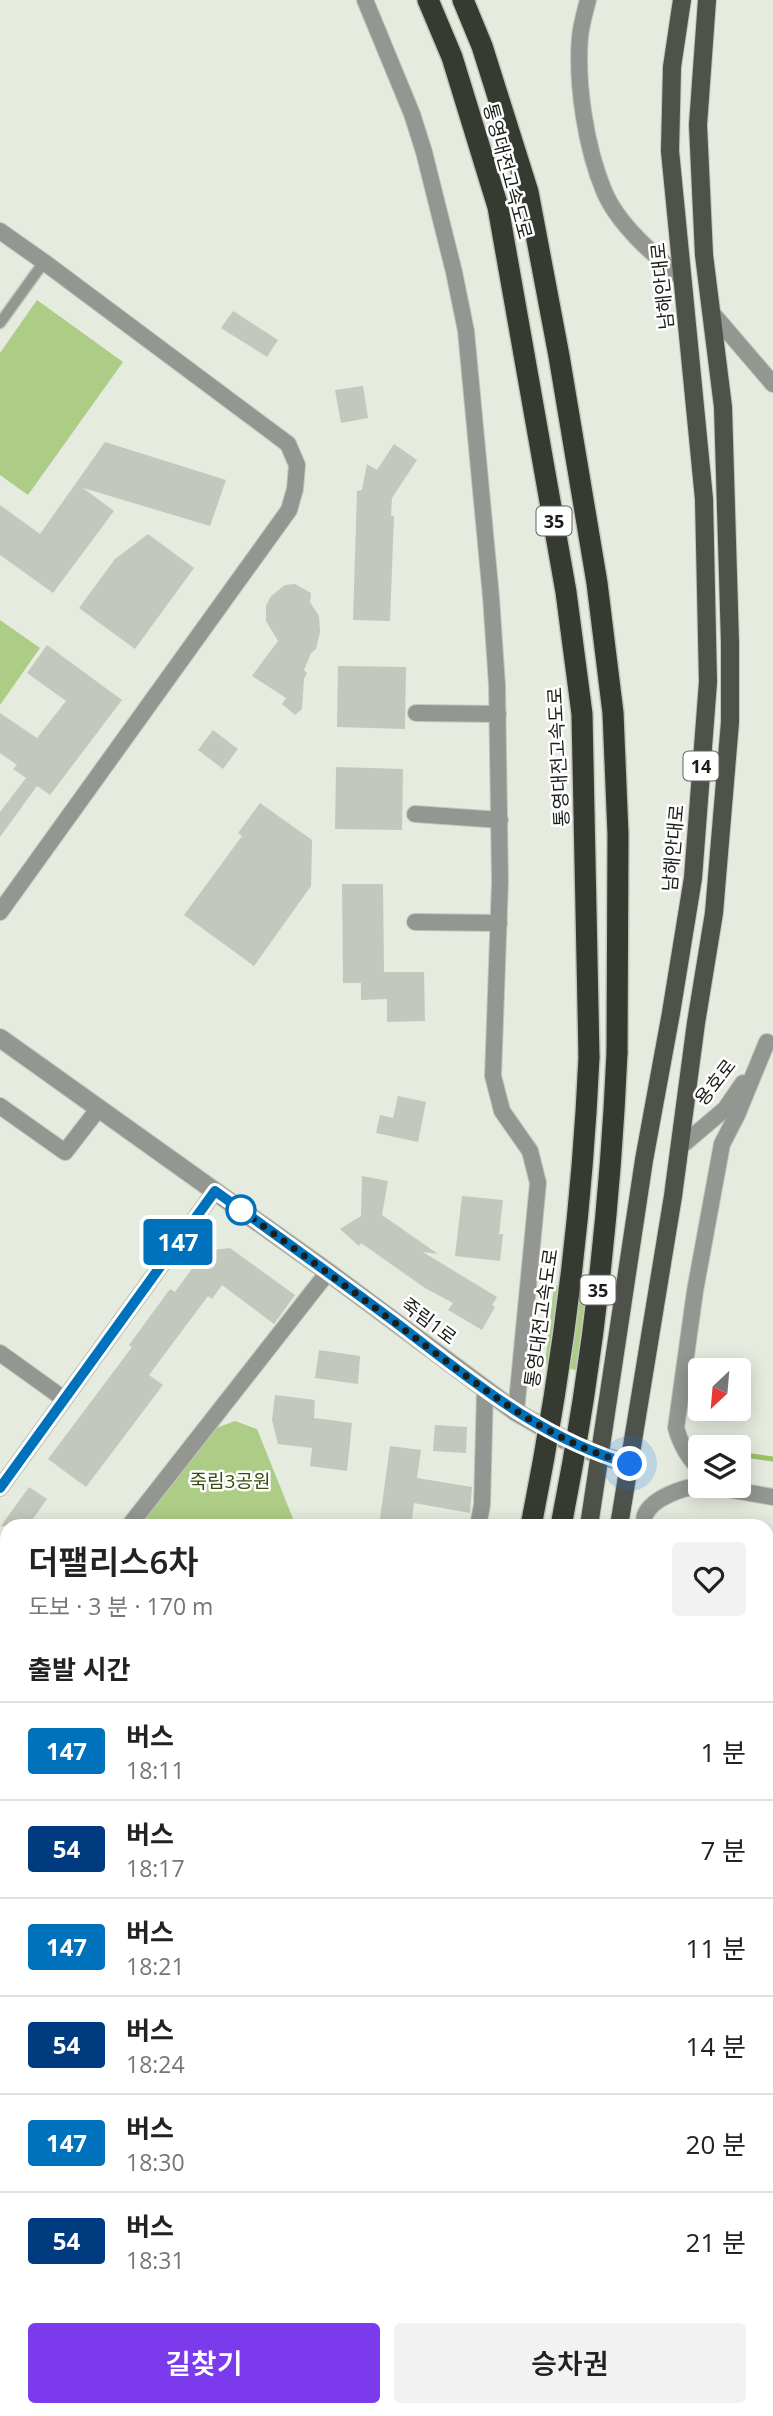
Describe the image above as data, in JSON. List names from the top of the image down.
{
  "streets": {
    "highway": ["통영대전고속도로", "35"],
    "main road": ["남해안대로", "14"],
    "street": ["용호로", "죽림1로"]
  },
  "crossings": [
    ["남해안대로", "죽림1로"],
    ["14", "용호로"],
    ["14", "죽림1로"]
  ],
  "parks": ["죽림3공원"],
  "lines": ["bus line 147"],
  "north": "bottom left",
  "page": {
    "on_map": "147",
    "heading": [
      ["더팰리스6차", "도보 · 3 분 · 170 m"],
      "출발 시간"
    ],
    "list": [
      {
        "mark": "147",
        "name": "버스",
        "note": "18:11",
        "value": "1 분"
      },
      {
        "mark": "54",
        "name": "버스",
        "note": "18:17",
        "value": "7 분"
      },
      {
        "mark": "147",
        "name": "버스",
        "note": "18:21",
        "value": "11 분"
      },
      {
        "mark": "54",
        "name": "버스",
        "note": "18:24",
        "value": "14 분"
      },
      {
        "mark": "147",
        "name": "버스",
        "note": "18:30",
        "value": "20 분"
      },
      {
        "mark": "54",
        "name": "버스",
        "note": "18:31",
        "value": "21 분"
      }
    ],
    "buttons": ["길찾기", "승차권"]
  }
}
